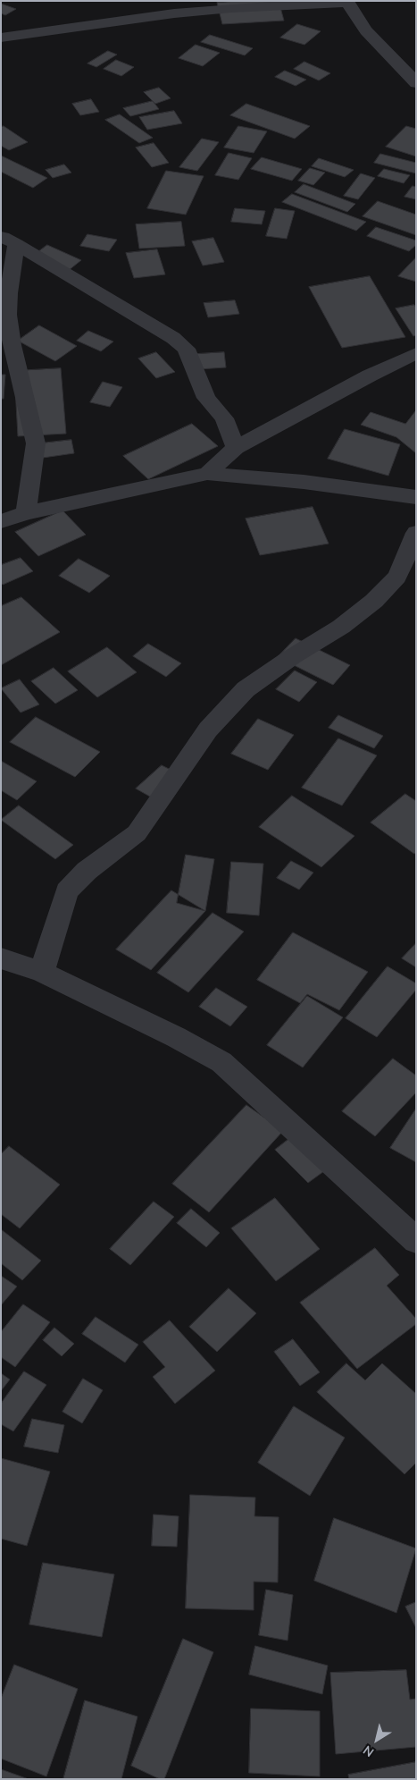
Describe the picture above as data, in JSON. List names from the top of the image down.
{
  "north": "bottom left"
}
